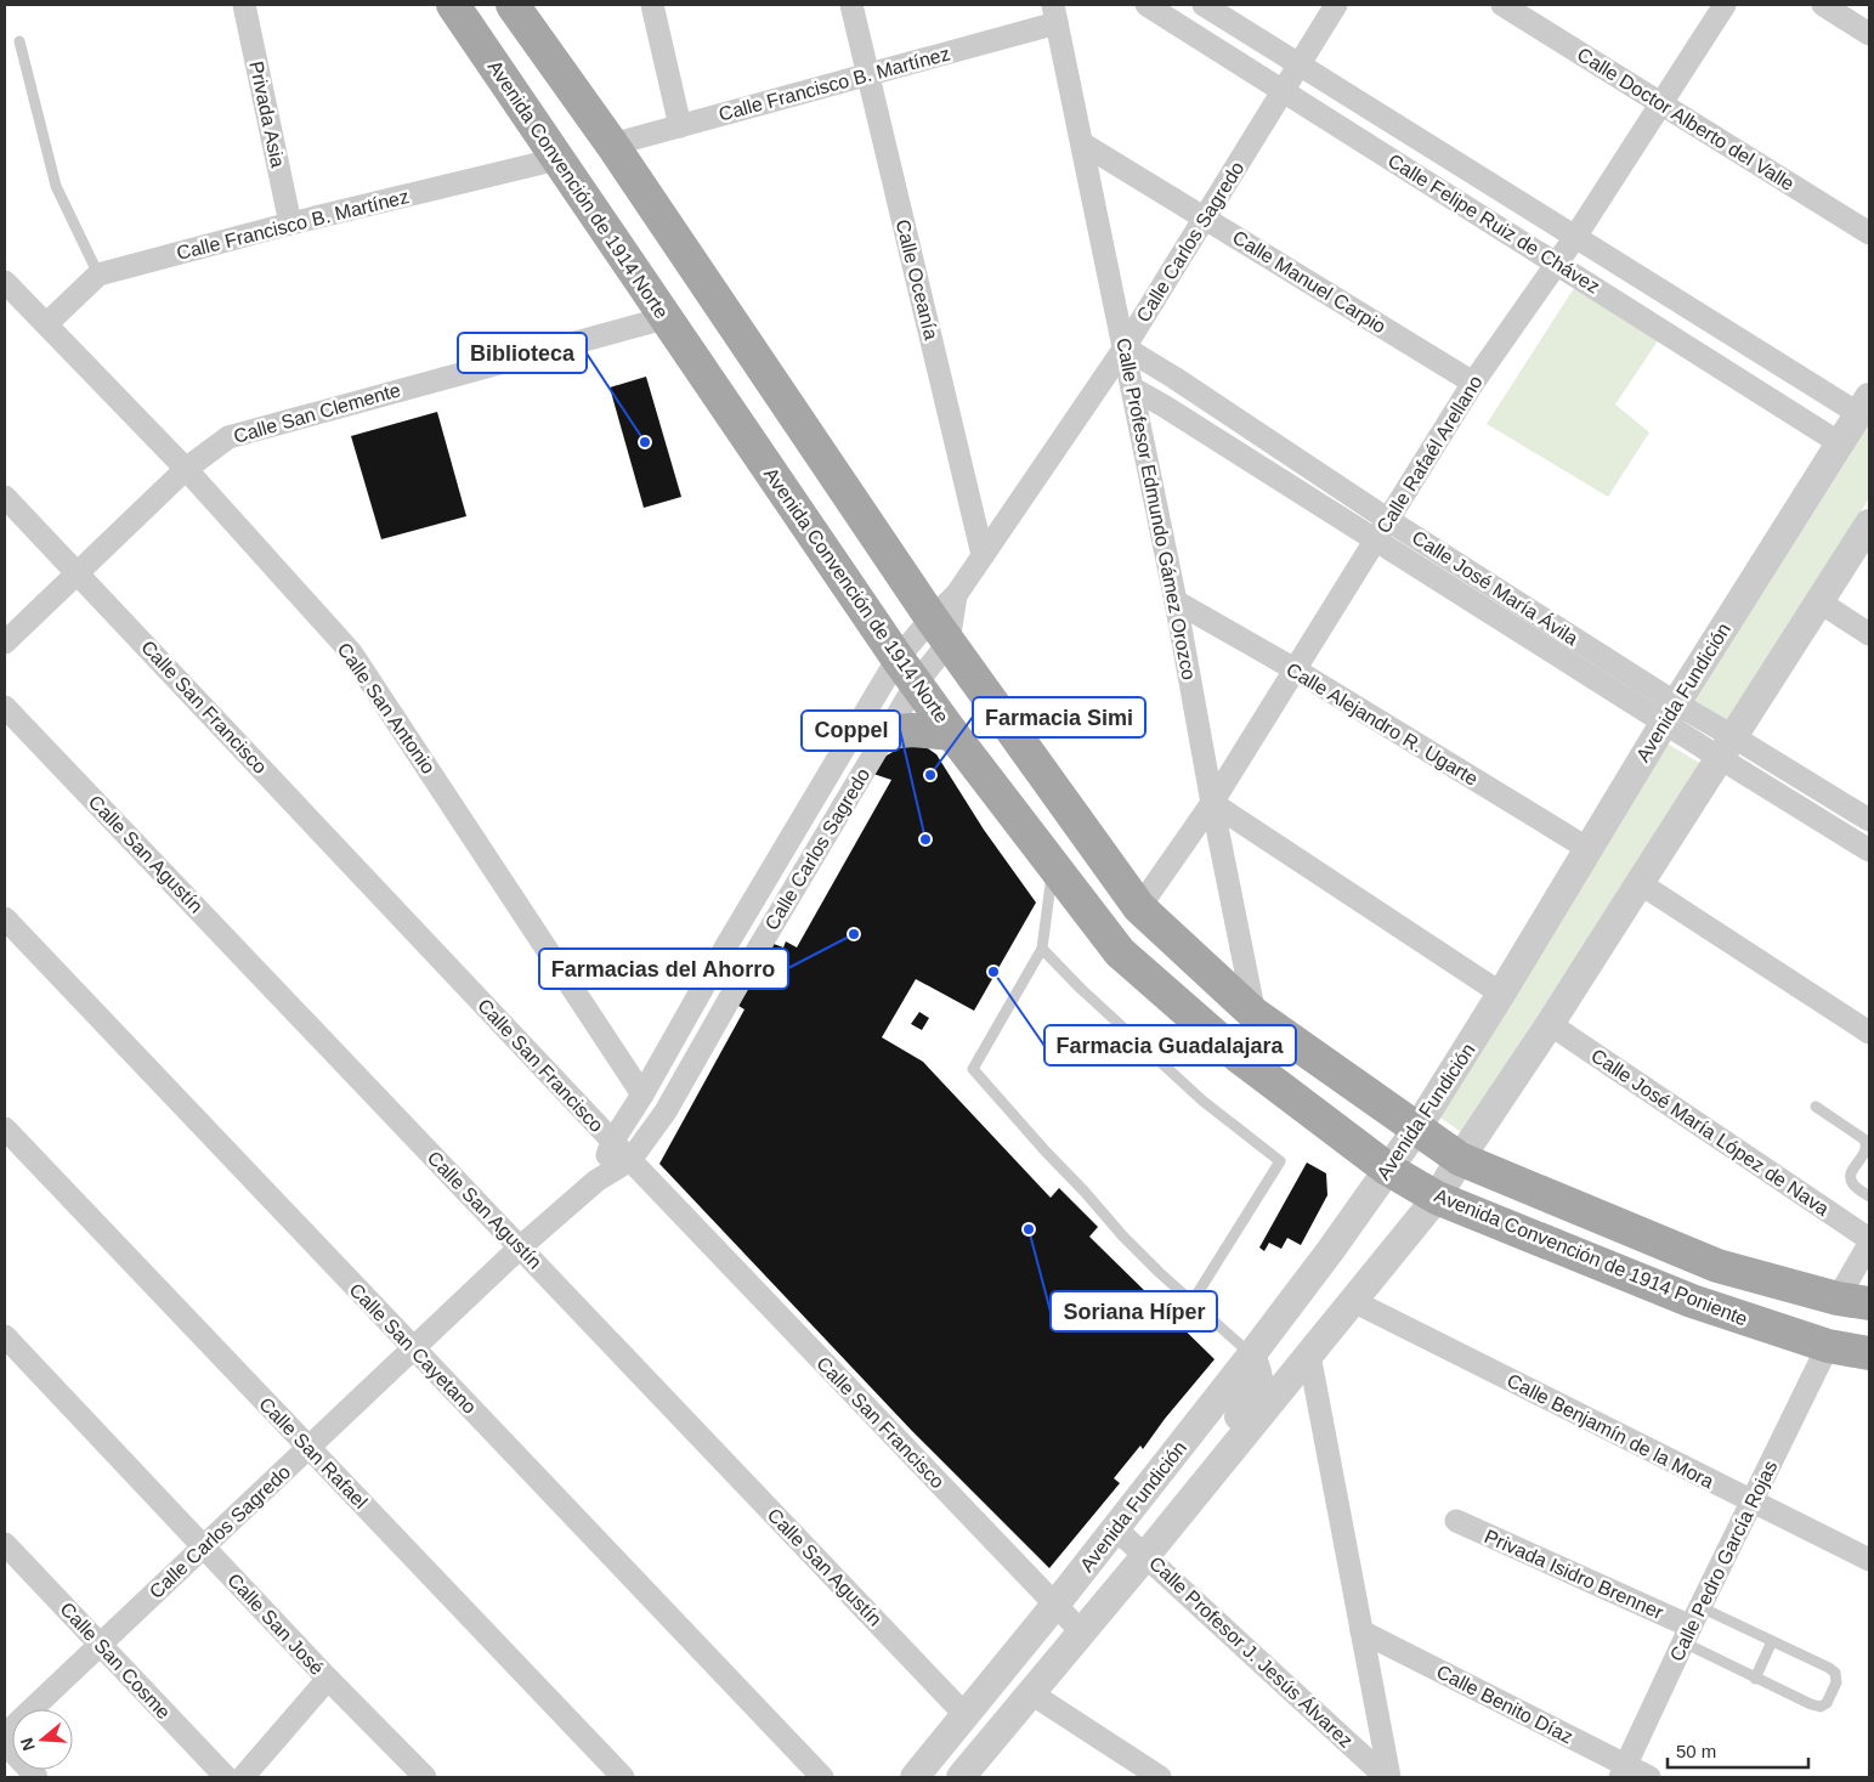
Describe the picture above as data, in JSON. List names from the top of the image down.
{
  "streets": {
    "main road": ["Avenida Convención de 1914 Norte", "Avenida Convención de 1914 Poniente"],
    "street": [
      "Calle Francisco B. Martínez",
      "Privada Asia",
      "Calle Doctor Alberto del Valle",
      "Calle Felipe Ruiz de Chávez",
      "Calle Carlos Sagredo",
      "Calle Oceanía",
      "Calle Manuel Carpio",
      "Calle San Clemente",
      "Calle Rafaél Arellano",
      "Calle Profesor Edmundo Gámez Orozco",
      "Calle José María Ávila",
      "Avenida Fundición",
      "Calle San Francisco",
      "Calle San Antonio",
      "Calle Alejandro R. Ugarte",
      "Calle San Agustín",
      "Calle José María López de Nava",
      "Calle San Cayetano",
      "Calle Benjamín de la Mora",
      "Calle San Rafael",
      "Calle Pedro García Rojas",
      "Privada Isidro Brenner",
      "Calle San José",
      "Calle Profesor J. Jesús Álvarez",
      "Calle San Cosme",
      "Calle Benito Díaz"
    ]
  },
  "crossings": [
    ["Calle Francisco B. Martínez", "Privada Asia"],
    ["Calle Francisco B. Martínez", "Avenida Convención de 1914 Norte"],
    ["Calle Francisco B. Martínez", "Calle Oceanía"],
    ["Calle Francisco B. Martínez", "Calle Profesor Edmundo Gámez Orozco"],
    ["Calle Francisco B. Martínez", "Calle San Antonio"],
    ["Calle Doctor Alberto del Valle", "Calle Rafaél Arellano"],
    ["Avenida Convención de 1914 Norte", "Calle Carlos Sagredo"],
    ["Avenida Convención de 1914 Norte", "Calle San Clemente"],
    ["Avenida Convención de 1914 Norte", "Avenida Fundición"],
    ["Avenida Convención de 1914 Norte", "Avenida Convención de 1914 Poniente"],
    ["Calle Felipe Ruiz de Chávez", "Calle Carlos Sagredo"],
    ["Calle Felipe Ruiz de Chávez", "Calle Rafaél Arellano"],
    ["Calle Felipe Ruiz de Chávez", "Avenida Fundición"],
    ["Calle Carlos Sagredo", "Calle Oceanía"],
    ["Calle Carlos Sagredo", "Calle Manuel Carpio"],
    ["Calle Carlos Sagredo", "Calle Profesor Edmundo Gámez Orozco"],
    ["Calle Carlos Sagredo", "Calle José María Ávila"],
    ["Calle Carlos Sagredo", "Calle San Francisco"],
    ["Calle Carlos Sagredo", "Calle San Antonio"],
    ["Calle Carlos Sagredo", "Calle San Agustín"],
    ["Calle Carlos Sagredo", "Calle San Cayetano"],
    ["Calle Carlos Sagredo", "Calle San Rafael"],
    ["Calle Carlos Sagredo", "Calle San José"],
    ["Calle Carlos Sagredo", "Calle San Cosme"],
    ["Calle Manuel Carpio", "Calle Rafaél Arellano"],
    ["Calle Manuel Carpio", "Calle Profesor Edmundo Gámez Orozco"],
    ["Calle San Clemente", "Calle San Francisco"],
    ["Calle San Clemente", "Calle San Antonio"],
    ["Calle Rafaél Arellano", "Calle Profesor Edmundo Gámez Orozco"],
    ["Calle Rafaél Arellano", "Calle José María Ávila"],
    ["Calle Rafaél Arellano", "Calle Alejandro R. Ugarte"],
    ["Calle Profesor Edmundo Gámez Orozco", "Calle José María Ávila"],
    ["Calle Profesor Edmundo Gámez Orozco", "Calle Alejandro R. Ugarte"],
    ["Calle José María Ávila", "Avenida Fundición"],
    ["Avenida Fundición", "Calle San Francisco"],
    ["Avenida Fundición", "Calle Alejandro R. Ugarte"],
    ["Avenida Fundición", "Calle San Agustín"],
    ["Avenida Fundición", "Calle José María López de Nava"],
    ["Avenida Fundición", "Avenida Convención de 1914 Poniente"],
    ["Avenida Fundición", "Calle Benjamín de la Mora"],
    ["Avenida Fundición", "Calle Profesor J. Jesús Álvarez"],
    ["Avenida Convención de 1914 Poniente", "Calle Pedro García Rojas"],
    ["Calle Benjamín de la Mora", "Calle Pedro García Rojas"],
    ["Calle Pedro García Rojas", "Privada Isidro Brenner"],
    ["Calle Pedro García Rojas", "Calle Benito Díaz"]
  ],
  "places": [
    "Biblioteca",
    "Farmacia Simi",
    "Coppel",
    "Farmacias del Ahorro",
    "Farmacia Guadalajara",
    "Soriana Híper"
  ],
  "scale_bar": "50 m",
  "north": "left"
}
